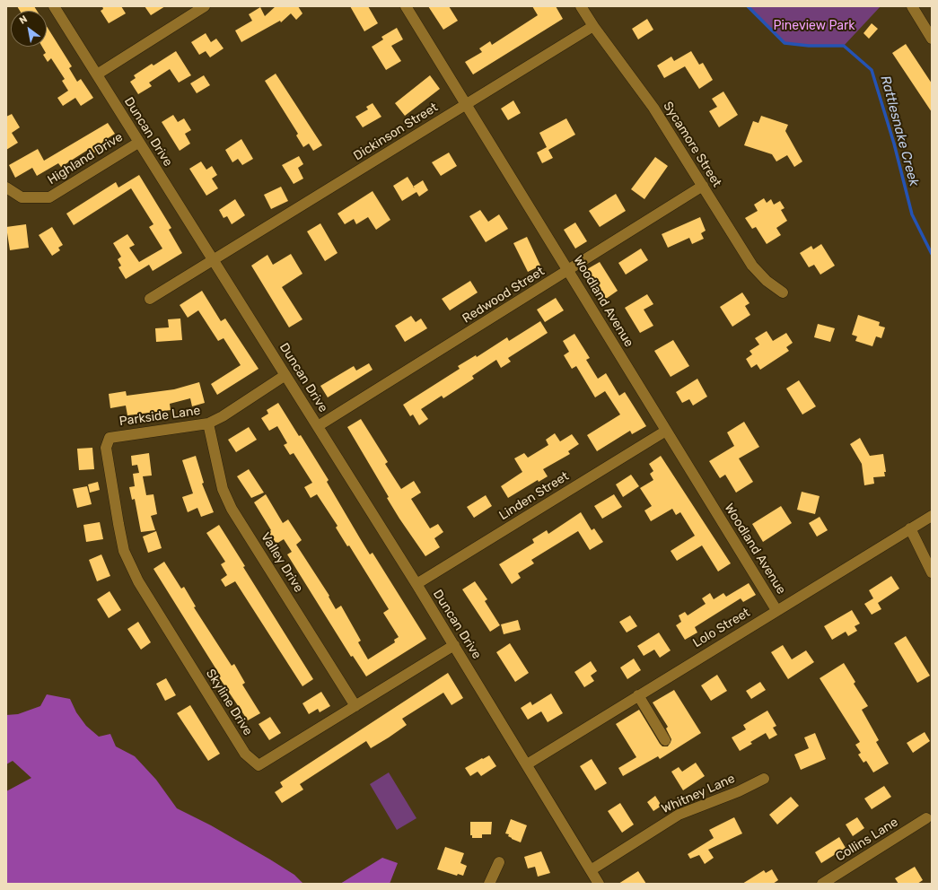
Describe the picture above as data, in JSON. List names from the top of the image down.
{
  "streets": {
    "street": [
      "Duncan Drive",
      "Dickinson Street",
      "Sycamore Street",
      "Highland Drive",
      "Redwood Street",
      "Woodland Avenue",
      "Parkside Lane",
      "Linden Street",
      "Valley Drive",
      "Lolo Street",
      "Skyline Drive",
      "Whitney Lane",
      "Collins Lane"
    ]
  },
  "crossings": [
    ["Duncan Drive", "Dickinson Street"],
    ["Duncan Drive", "Highland Drive"],
    ["Duncan Drive", "Redwood Street"],
    ["Duncan Drive", "Parkside Lane"],
    ["Duncan Drive", "Linden Street"],
    ["Duncan Drive", "Lolo Street"],
    ["Duncan Drive", "Skyline Drive"],
    ["Duncan Drive", "Whitney Lane"],
    ["Dickinson Street", "Sycamore Street"],
    ["Dickinson Street", "Woodland Avenue"],
    ["Sycamore Street", "Redwood Street"],
    ["Redwood Street", "Woodland Avenue"],
    ["Woodland Avenue", "Linden Street"],
    ["Woodland Avenue", "Lolo Street"],
    ["Parkside Lane", "Valley Drive"],
    ["Parkside Lane", "Skyline Drive"],
    ["Valley Drive", "Skyline Drive"]
  ],
  "water": ["Rattlesnake Creek"],
  "parks": ["Pineview Park"],
  "north": "top left"
}
